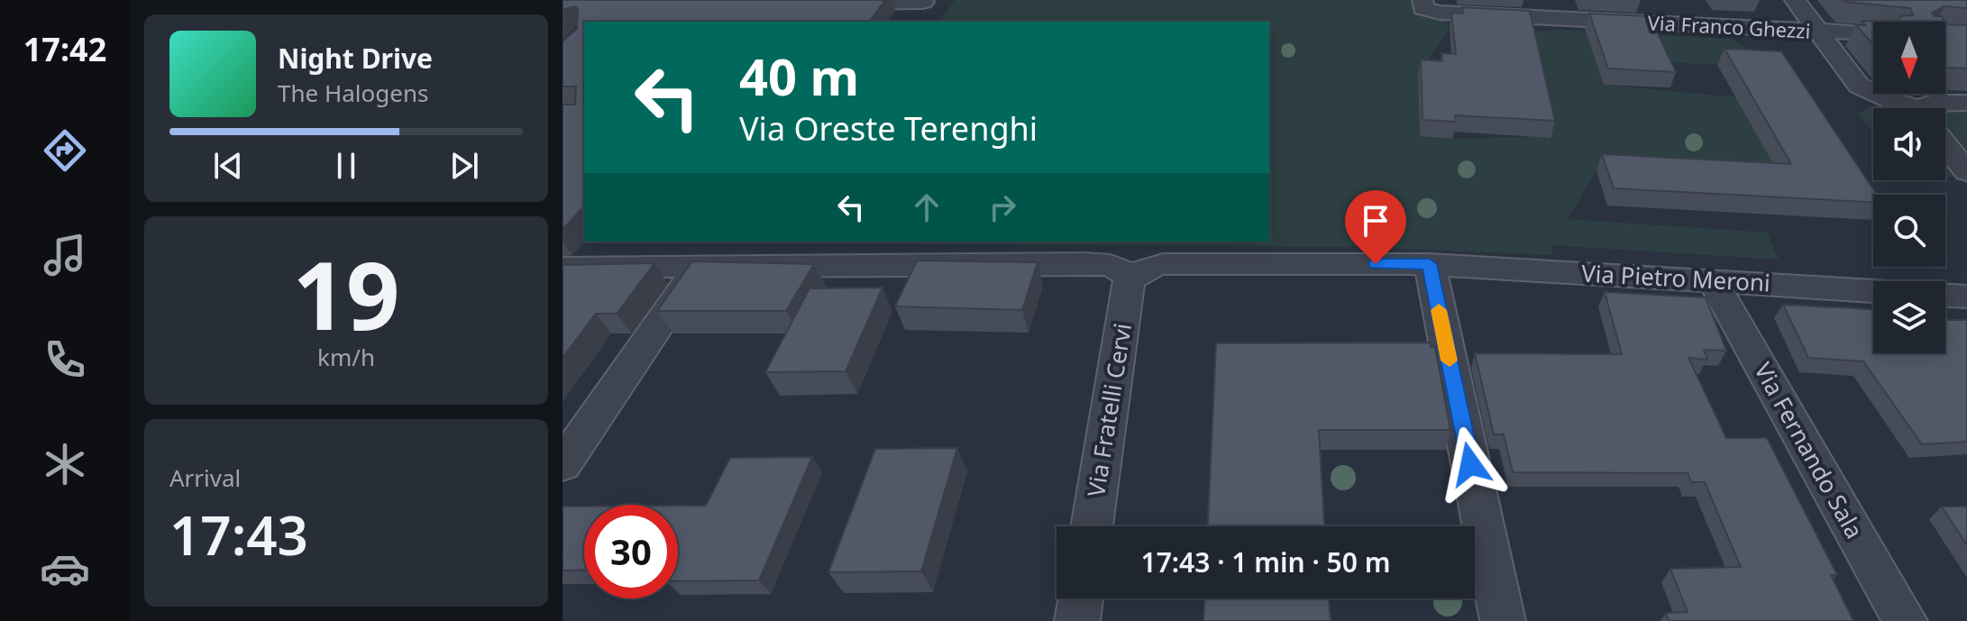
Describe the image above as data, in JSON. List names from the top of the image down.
{
  "streets": {
    "street": [
      "Via Franco Ghezzi",
      "Via Pietro Meroni",
      "Via Fratelli Cervi",
      "Via Fernando Sala"
    ]
  },
  "crossings": [
    ["Via Pietro Meroni", "Via Fratelli Cervi"],
    ["Via Pietro Meroni", "Via Fernando Sala"]
  ],
  "north": "bottom",
  "page": {
    "tabs": "17:42",
    "turn": ["40 m", "Via Oreste Terenghi"],
    "song": ["Night Drive", "The Halogens"],
    "tile": [
      ["19", "km/h"],
      ["Arrival", "17:43"]
    ],
    "limit": "30",
    "trip": "17:43 · 1 min · 50 m"
  }
}
